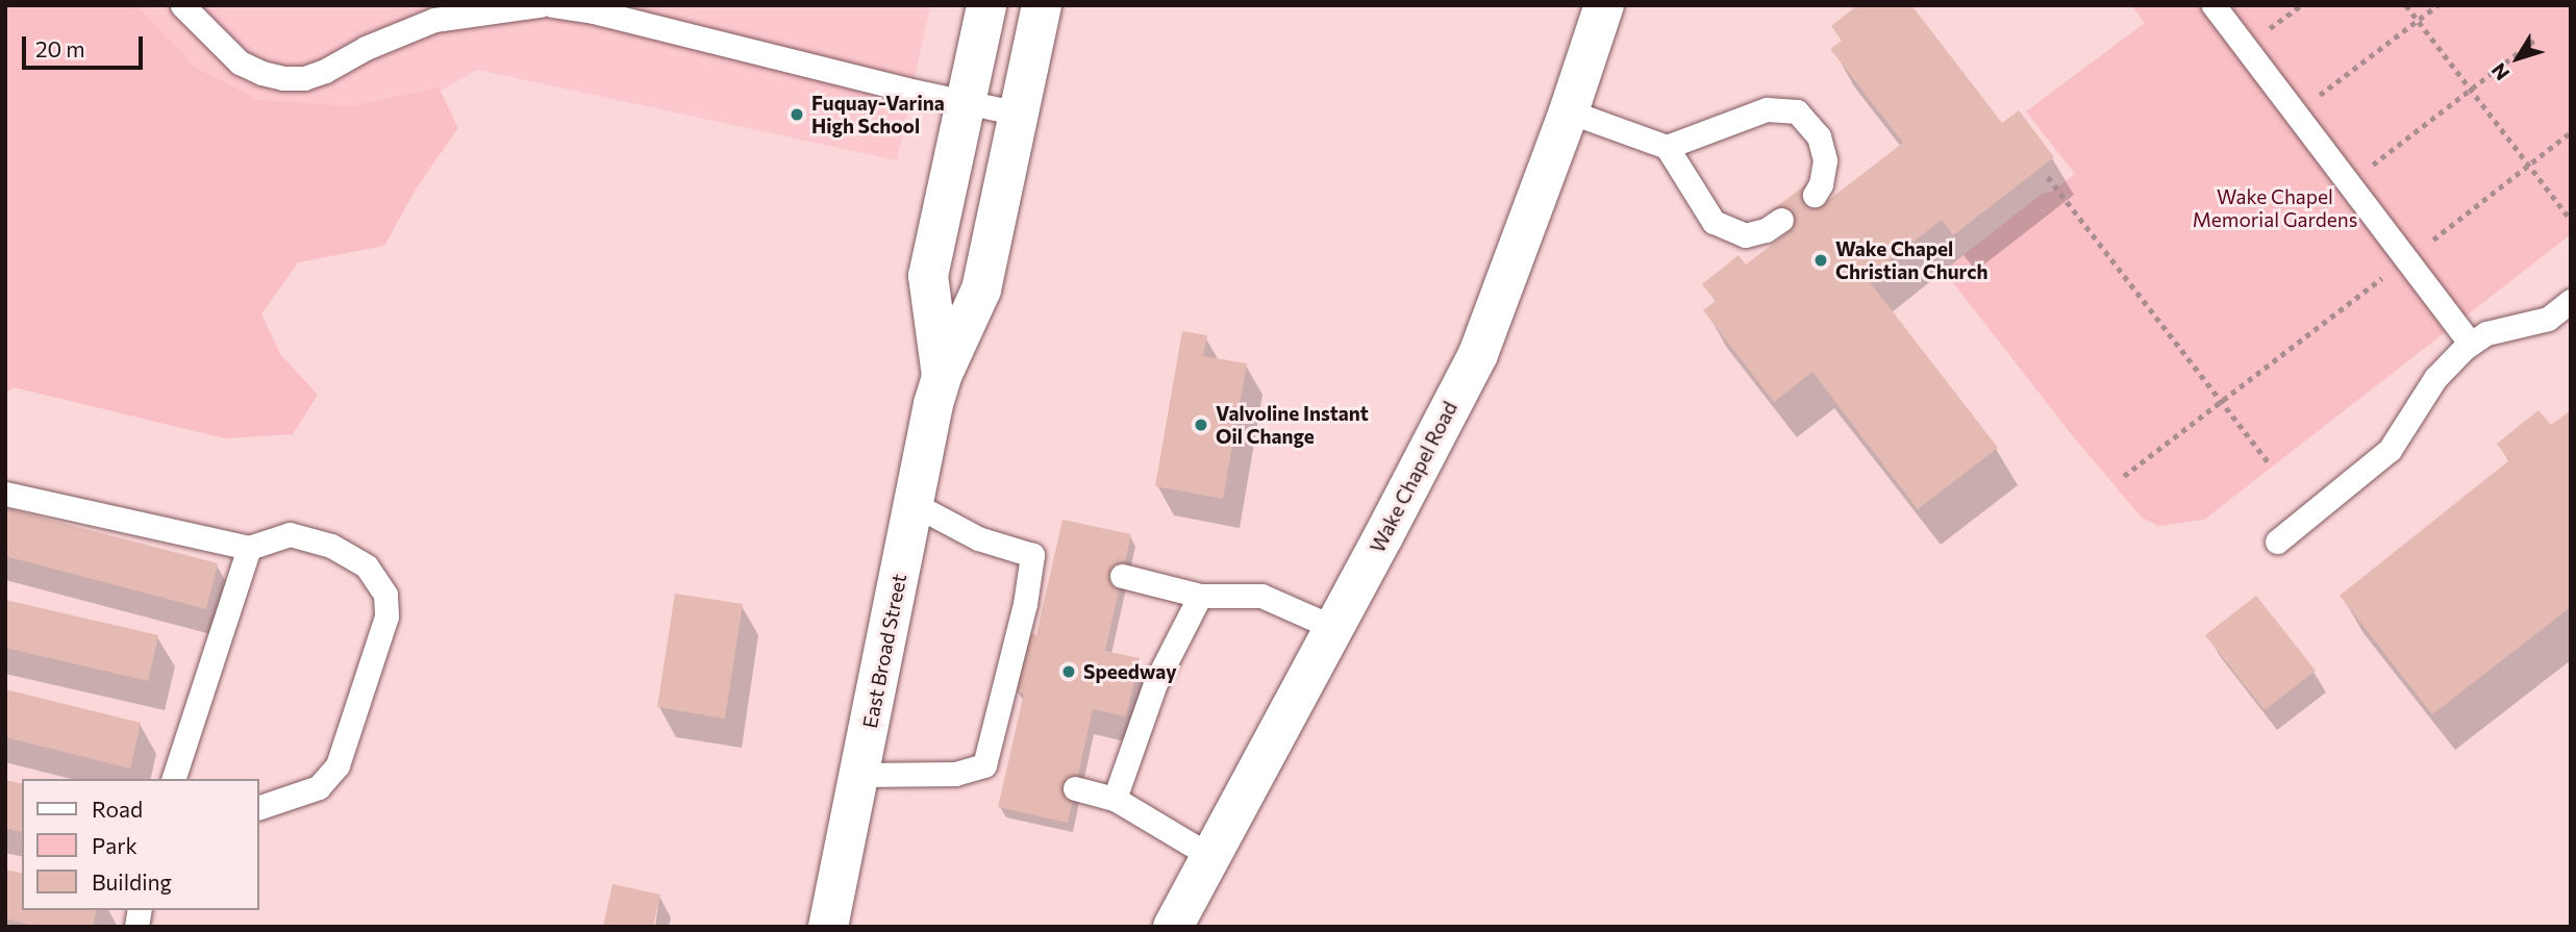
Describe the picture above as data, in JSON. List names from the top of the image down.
{
  "streets": {
    "main road": ["Wake Chapel Road", "East Broad Street"]
  },
  "parks": ["Wake Chapel Memorial Gardens"],
  "places": [
    "Fuquay-Varina High School",
    "Wake Chapel Christian Church",
    "Valvoline Instant Oil Change",
    "Speedway"
  ],
  "legend": ["Road", "Park", "Building"],
  "scale_bar": "20 m",
  "north": "bottom left"
}
